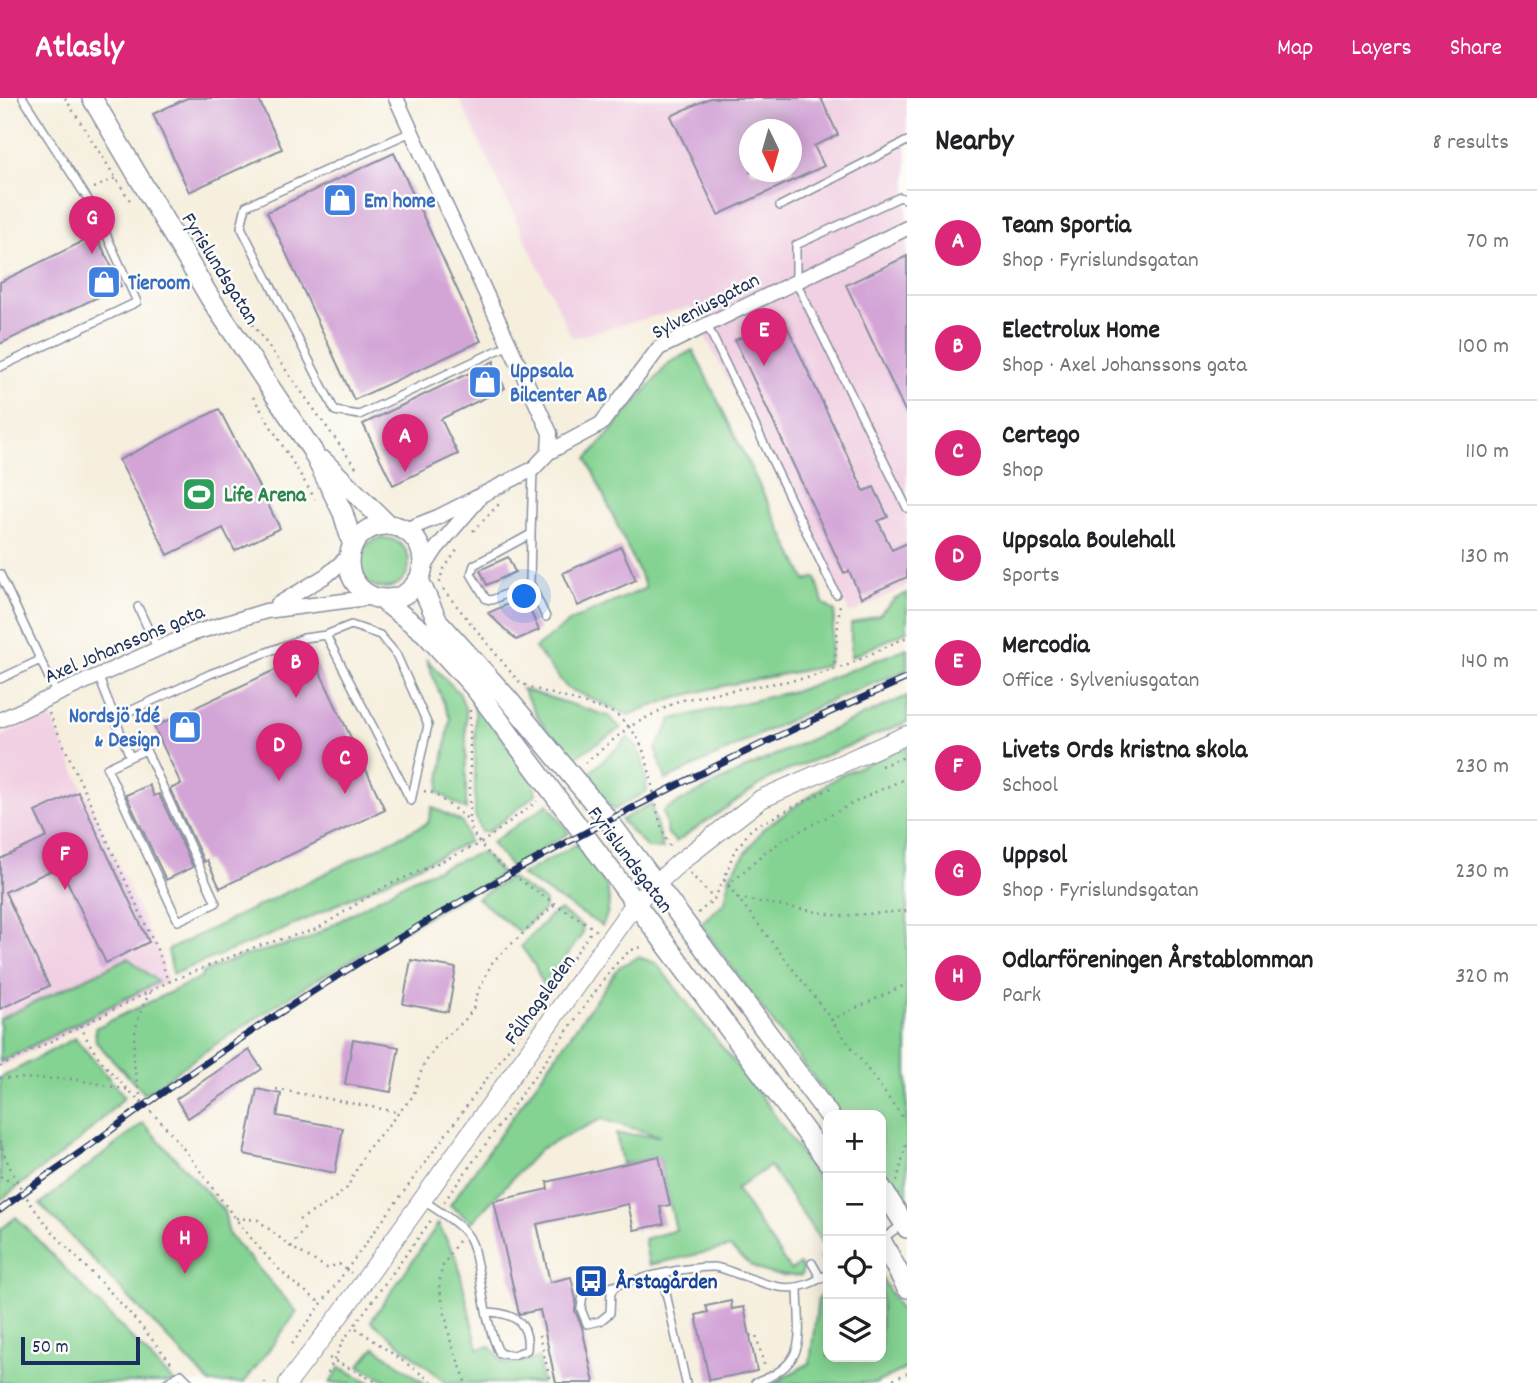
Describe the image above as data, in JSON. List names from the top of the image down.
{
  "streets": {
    "main road": ["Fyrislundsgatan"],
    "street": ["Sylveniusgatan", "Axel Johanssons gata", "Fålhagsleden"]
  },
  "crossings": [
    ["Fyrislundsgatan", "Sylveniusgatan"],
    ["Fyrislundsgatan", "Axel Johanssons gata"],
    ["Fyrislundsgatan", "Fålhagsleden"],
    ["Sylveniusgatan", "Axel Johanssons gata"]
  ],
  "places": {
    "shop": [
      "Em home",
      "Tieroom",
      "Uppsala Bilcenter AB",
      "Nordsjö Idé & Design"
    ],
    "sports": ["Life Arena"],
    "bus stop": ["Årstagården"]
  },
  "scale_bar": "50 m",
  "north": "bottom",
  "page": {
    "header": "Atlasly",
    "nav": ["Map", "Layers", "Share"],
    "heading": ["Nearby", "8 results"],
    "list": [
      {
        "mark": "A",
        "name": "Team Sportia",
        "note": "Shop · Fyrislundsgatan",
        "value": "70 m"
      },
      {
        "mark": "B",
        "name": "Electrolux Home",
        "note": "Shop · Axel Johanssons gata",
        "value": "100 m"
      },
      {
        "mark": "C",
        "name": "Certego",
        "note": "Shop",
        "value": "110 m"
      },
      {
        "mark": "D",
        "name": "Uppsala Boulehall",
        "note": "Sports",
        "value": "130 m"
      },
      {
        "mark": "E",
        "name": "Mercodia",
        "note": "Office · Sylveniusgatan",
        "value": "140 m"
      },
      {
        "mark": "F",
        "name": "Livets Ords kristna skola",
        "note": "School",
        "value": "230 m"
      },
      {
        "mark": "G",
        "name": "Uppsol",
        "note": "Shop · Fyrislundsgatan",
        "value": "230 m"
      },
      {
        "mark": "H",
        "name": "Odlarföreningen Årstablomman",
        "note": "Park",
        "value": "320 m"
      }
    ],
    "pins": [
      "G",
      "E",
      "A",
      "B",
      "D",
      "C",
      "F",
      "H"
    ],
    "map_buttons": ["+", "−"],
    "scale": "50 m"
  }
}
